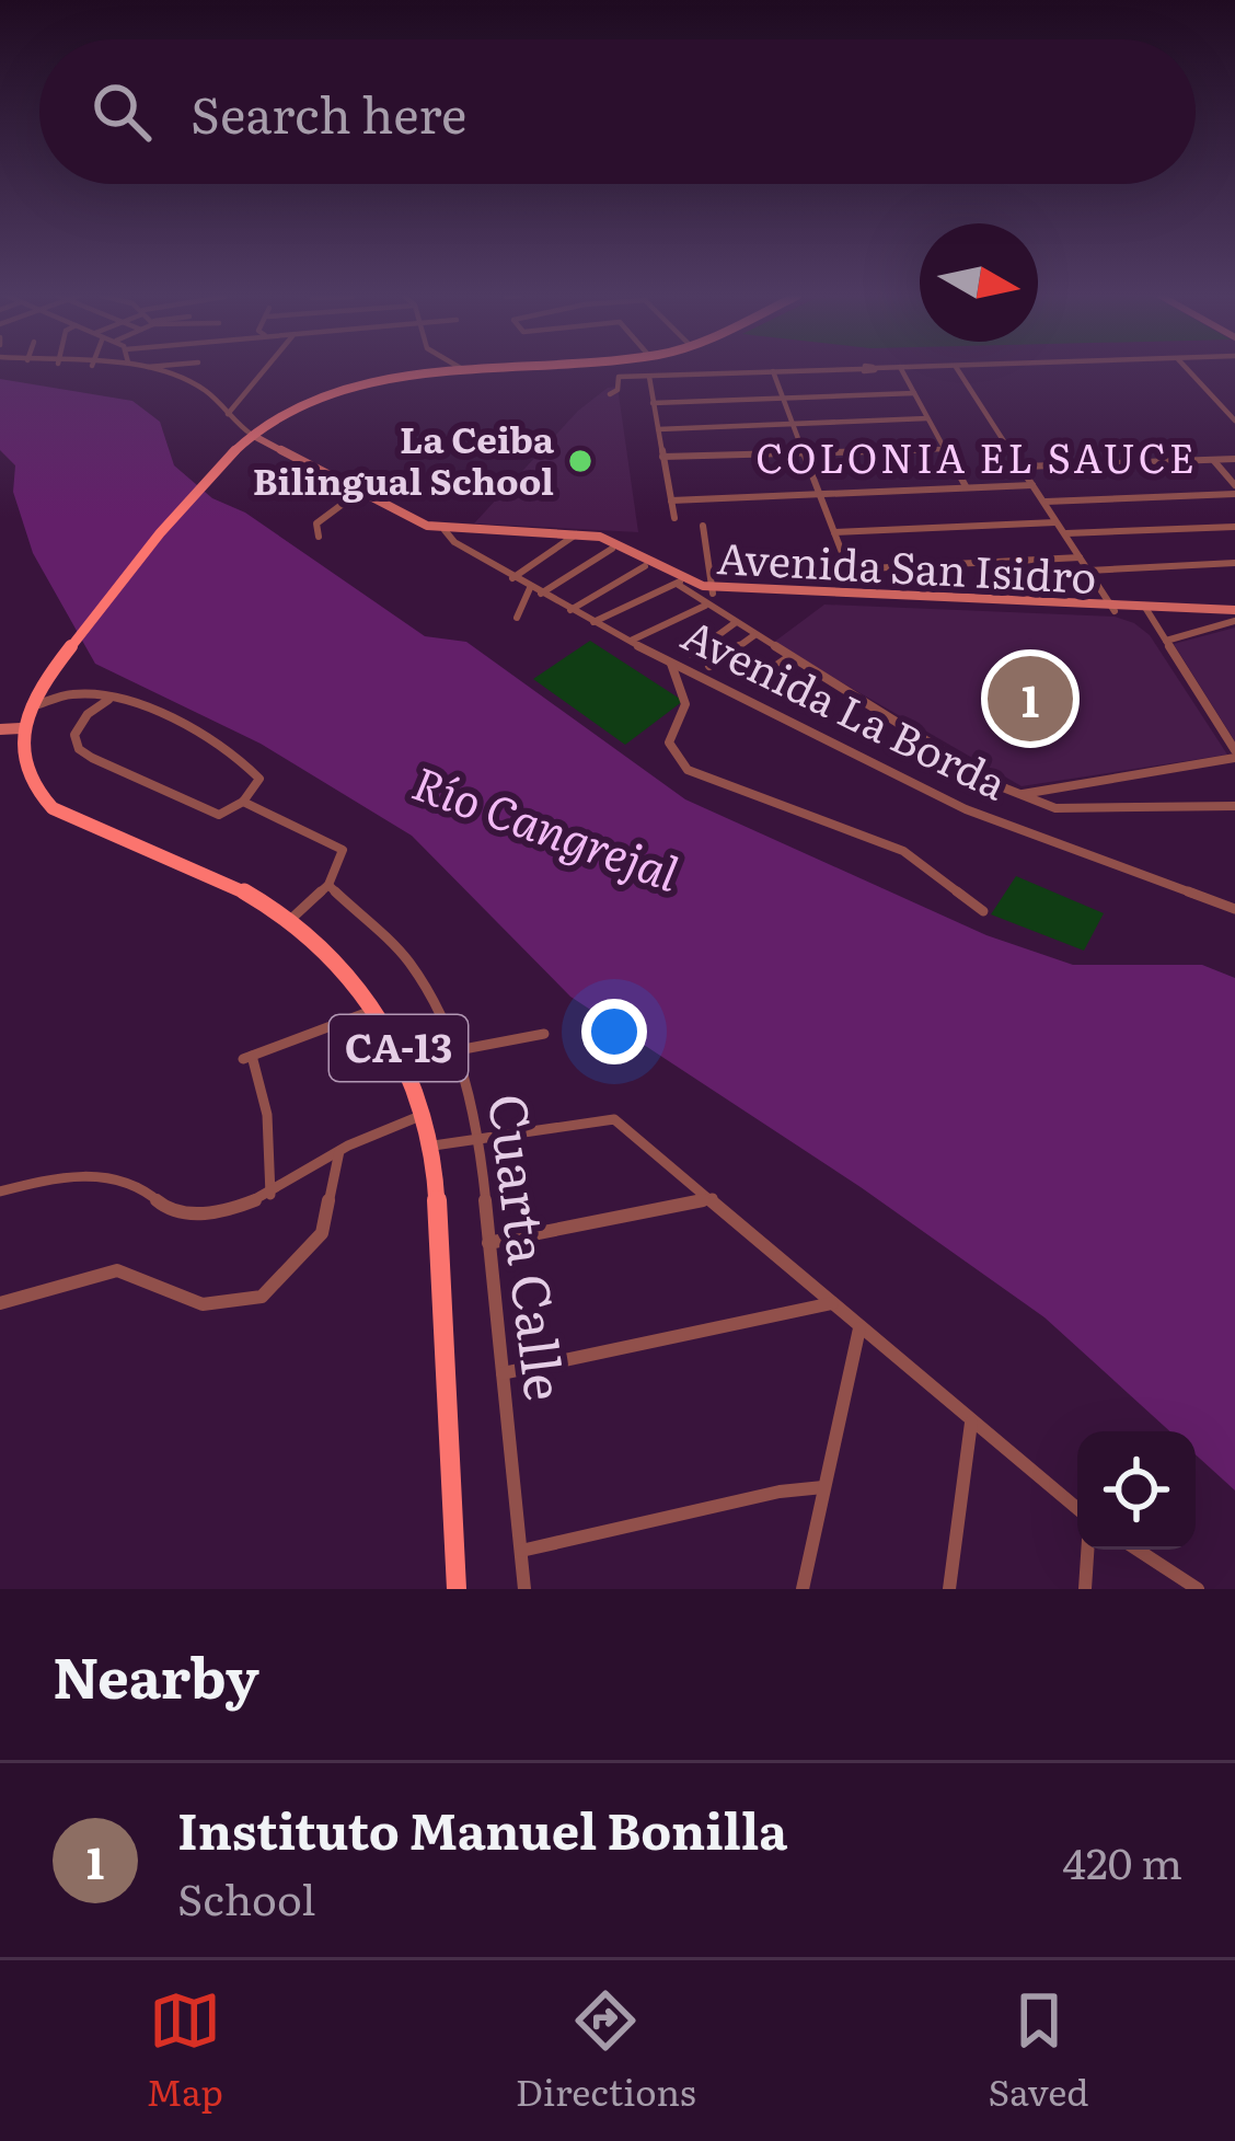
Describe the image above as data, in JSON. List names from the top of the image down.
{
  "streets": {
    "main road": ["CA-13"],
    "street": ["Avenida San Isidro", "Avenida La Borda", "Cuarta Calle"]
  },
  "crossings": [
    ["Avenida San Isidro", "Avenida La Borda"]
  ],
  "districts": ["COLONIA EL SAUCE"],
  "water": ["Río Cangrejal"],
  "places": ["La Ceiba Bilingual School"],
  "north": "right",
  "page": {
    "search": "Search here",
    "pins": "1",
    "heading": "Nearby",
    "list": [
      {
        "mark": "1",
        "name": "Instituto Manuel Bonilla",
        "note": "School",
        "value": "420 m"
      }
    ],
    "nav": ["Map", "Directions", "Saved"]
  }
}
